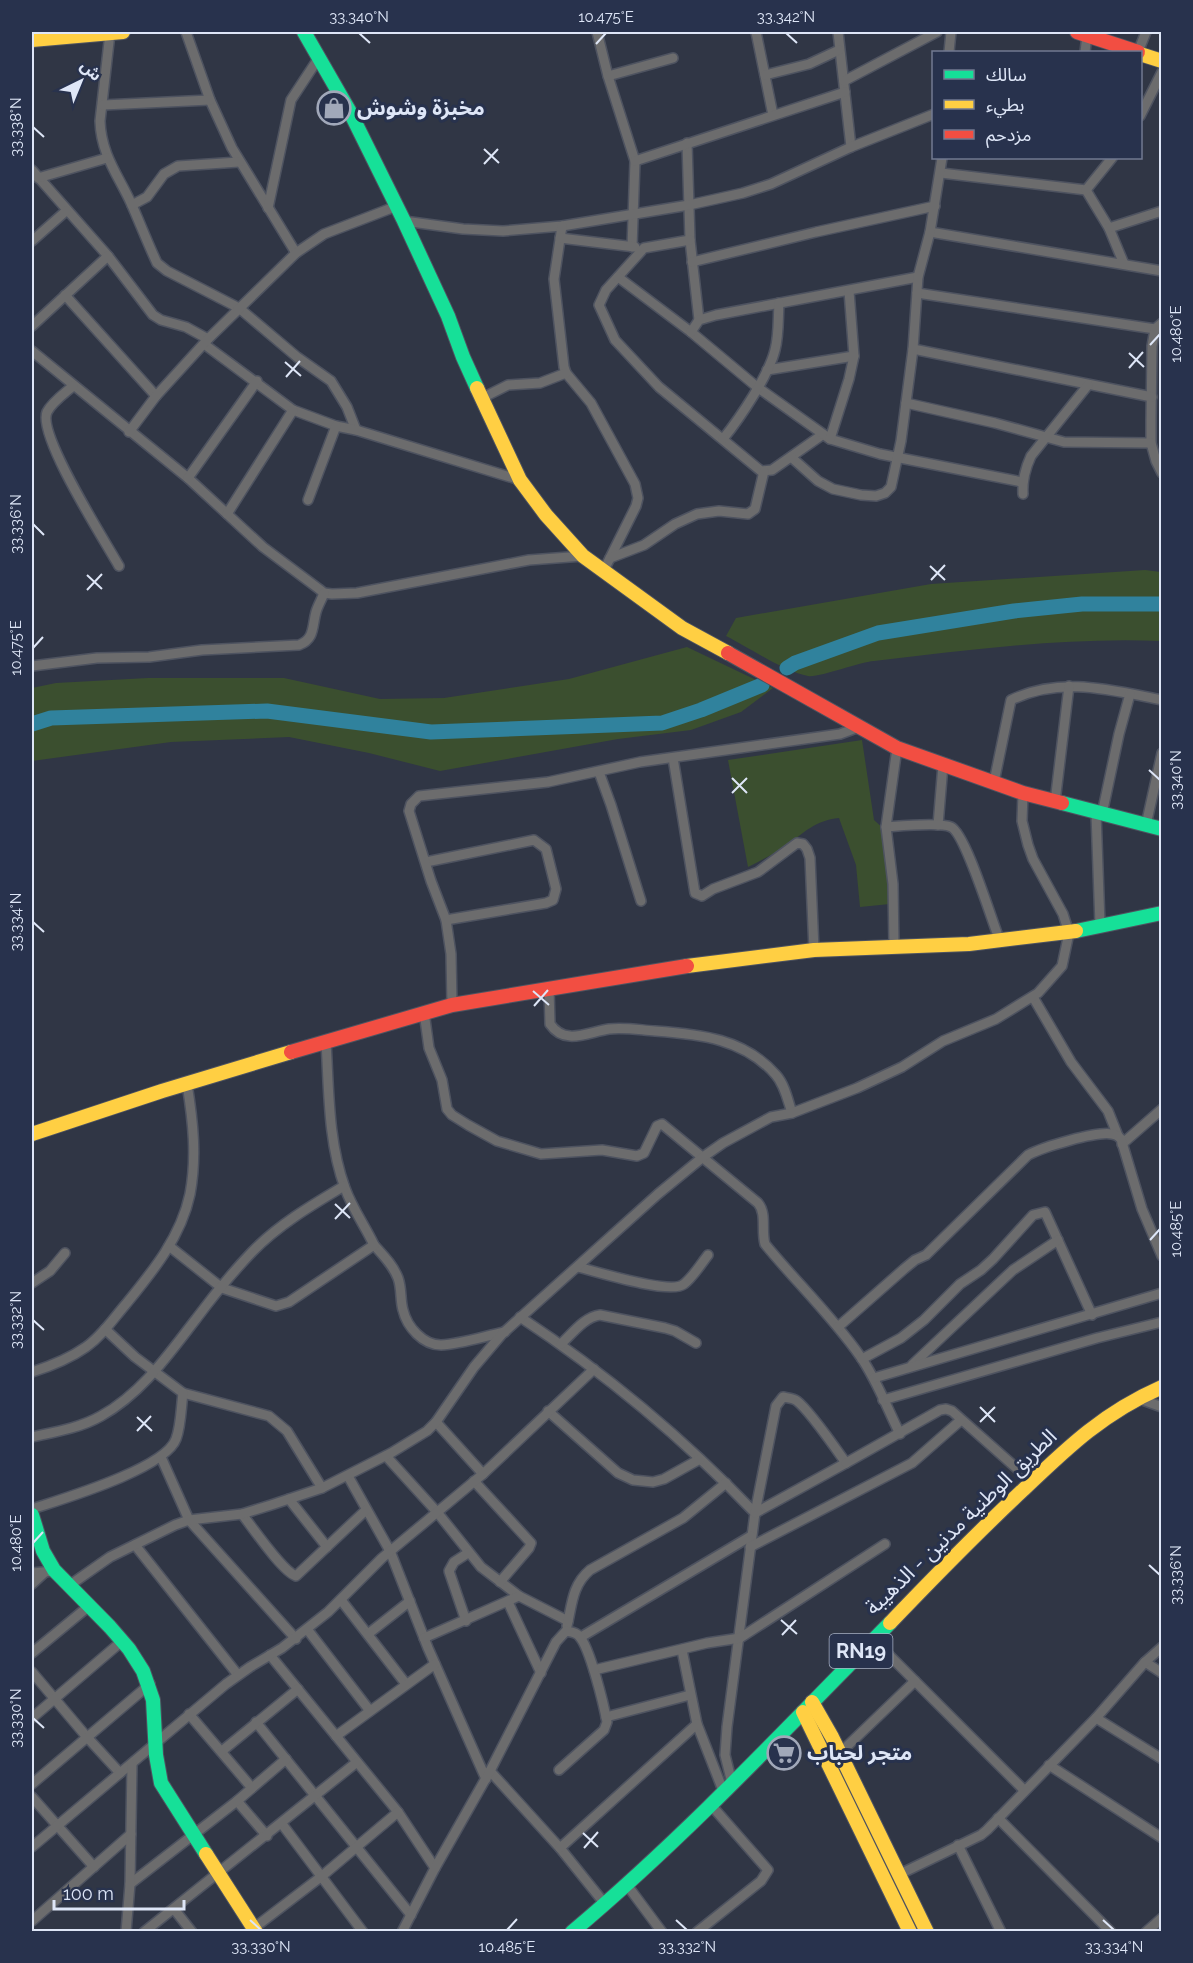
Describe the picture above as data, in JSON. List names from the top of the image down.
{
  "streets": {
    "street": ["الطريق الوطنية مدنين - الذهيبة", "RN19"]
  },
  "places": {
    "shop": ["مخبزة وشوش"],
    "supermarket": ["متجر لحباب"]
  },
  "legend": ["سالك", "بطيء", "مزدحم"],
  "scale_bar": "100 m",
  "north": "top right",
  "coordinates": [
    "33.340°N",
    "10.475°E",
    "33.342°N",
    "33.338°N",
    "10.480°E",
    "33.336°N",
    "33.334°N",
    "10.485°E",
    "33.332°N",
    "33.330°N"
  ]
}
